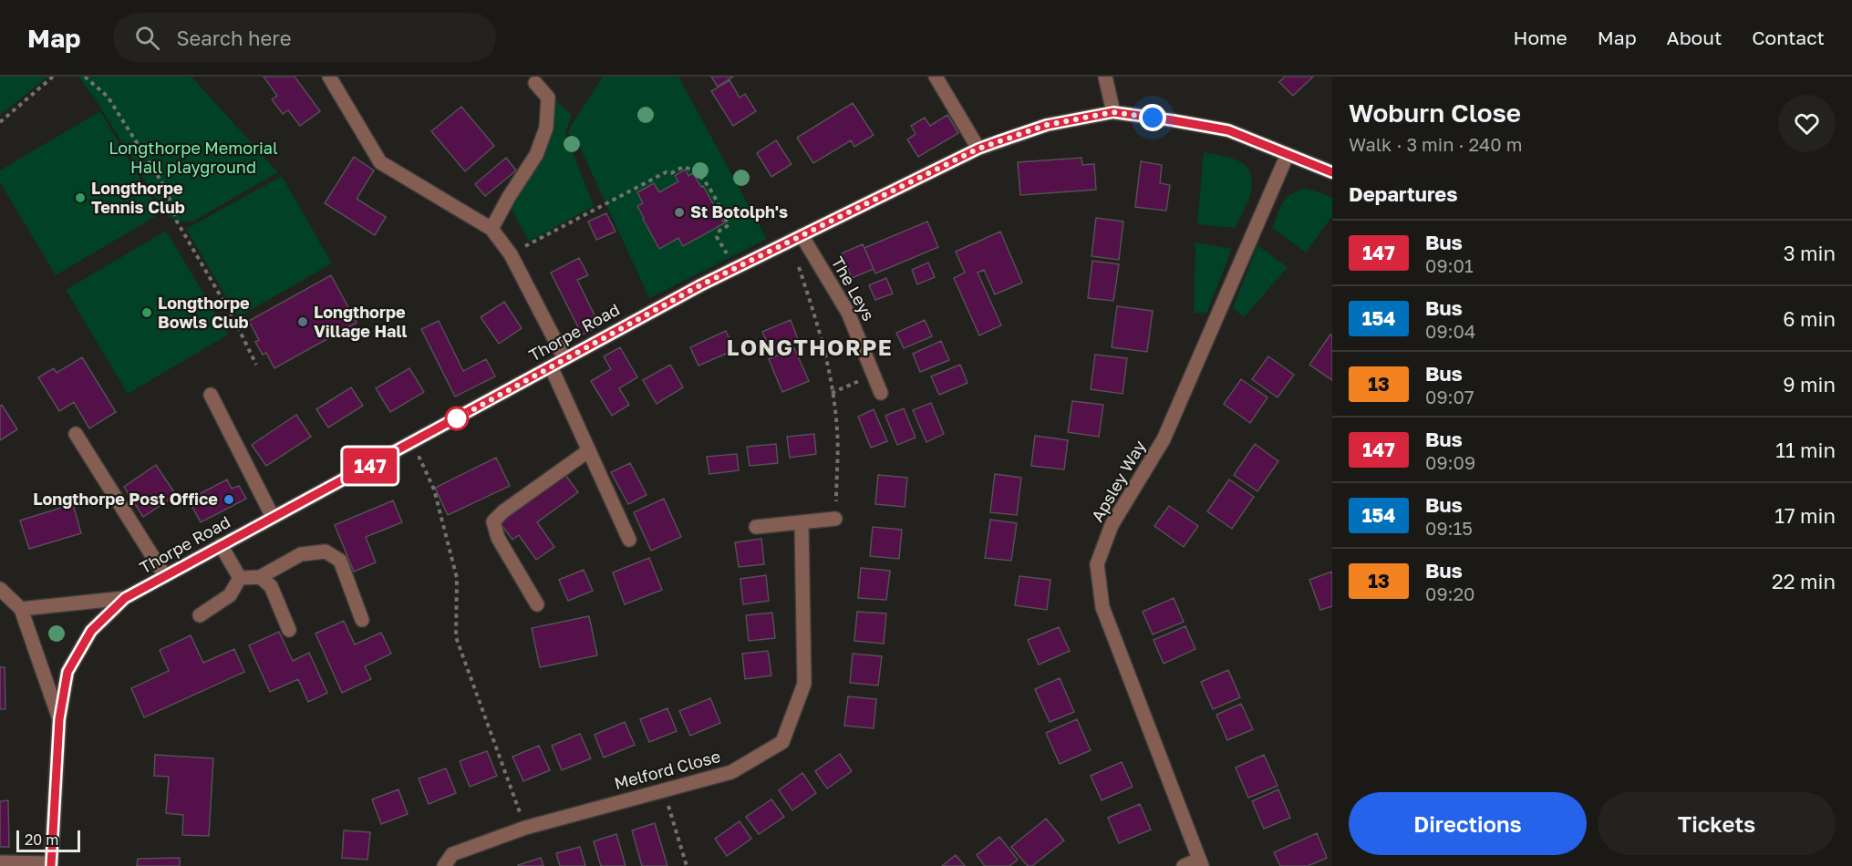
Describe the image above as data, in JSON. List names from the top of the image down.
{
  "streets": {
    "street": [
      "The Leys",
      "Thorpe Road",
      "Apsley Way",
      "Melford Close"
    ]
  },
  "crossings": [
    ["The Leys", "Thorpe Road"],
    ["Thorpe Road", "Apsley Way"]
  ],
  "districts": ["LONGTHORPE"],
  "parks": ["Longthorpe Memorial Hall playground"],
  "places": [
    "Longthorpe Tennis Club",
    "St Botolph's",
    "Longthorpe Bowls Club",
    "Longthorpe Village Hall",
    "Longthorpe Post Office"
  ],
  "lines": ["bus line 147"],
  "scale_bar": "20 m",
  "page": {
    "header": "Map",
    "search": "Search here",
    "nav": [
      "Home",
      "Map",
      "About",
      "Contact"
    ],
    "on_map": "147",
    "heading": [
      ["Woburn Close", "Walk · 3 min · 240 m"],
      "Departures"
    ],
    "list": [
      {
        "mark": "147",
        "name": "Bus",
        "note": "09:01",
        "value": "3 min"
      },
      {
        "mark": "154",
        "name": "Bus",
        "note": "09:04",
        "value": "6 min"
      },
      {
        "mark": "13",
        "name": "Bus",
        "note": "09:07",
        "value": "9 min"
      },
      {
        "mark": "147",
        "name": "Bus",
        "note": "09:09",
        "value": "11 min"
      },
      {
        "mark": "154",
        "name": "Bus",
        "note": "09:15",
        "value": "17 min"
      },
      {
        "mark": "13",
        "name": "Bus",
        "note": "09:20",
        "value": "22 min"
      }
    ],
    "buttons": ["Directions", "Tickets"],
    "scale": "20 m"
  }
}
